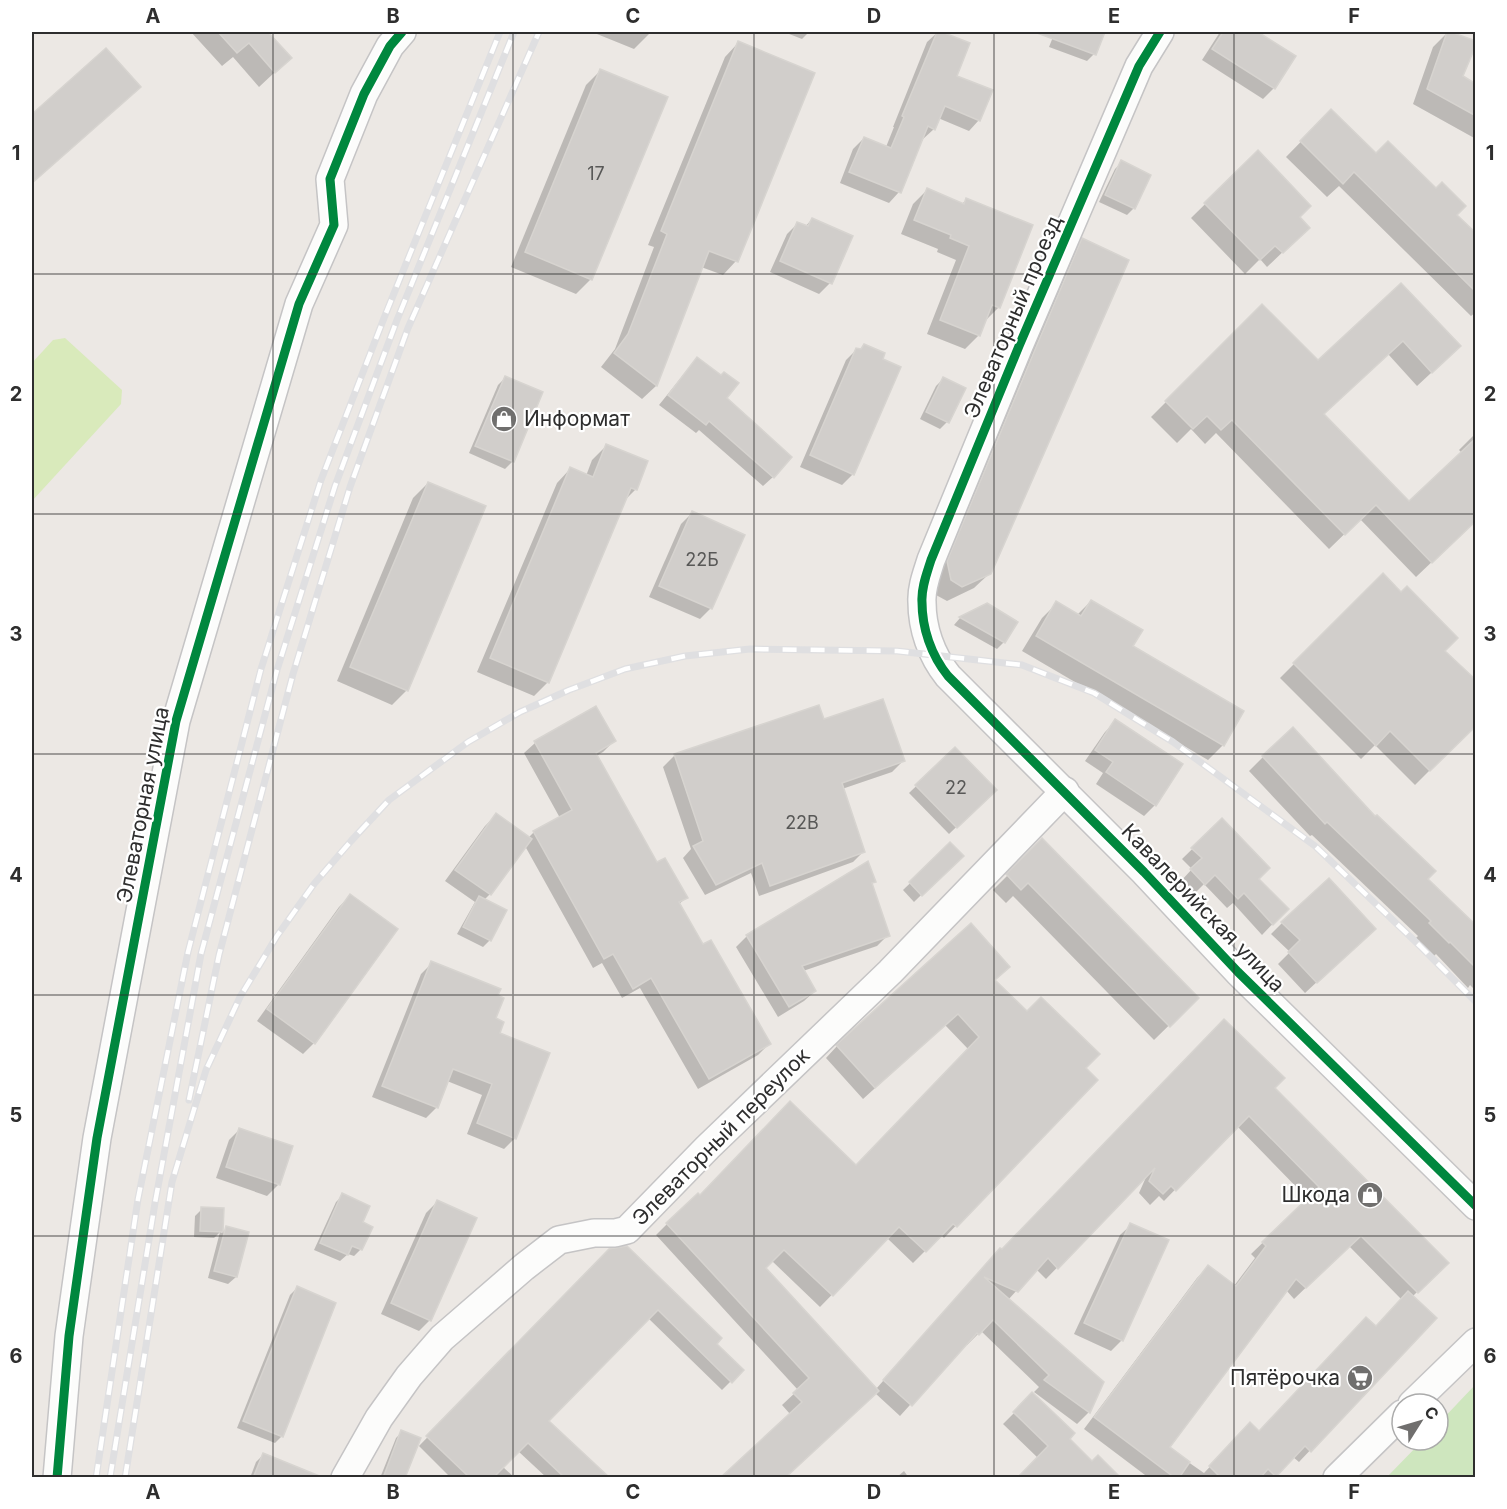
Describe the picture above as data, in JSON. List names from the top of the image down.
{
  "streets": {
    "street": [
      "Элеваторный проезд",
      "Элеваторная улица",
      "Кавалерийская улица",
      "Элеваторный переулок"
    ]
  },
  "crossings": [
    ["Элеваторный проезд", "Кавалерийская улица"],
    ["Кавалерийская улица", "Элеваторный переулок"]
  ],
  "places": {
    "shop": ["Информат", "Шкода"],
    "supermarket": ["Пятёрочка"]
  },
  "house_numbers": [
    "17",
    "22Б",
    "22",
    "22В"
  ],
  "north": "top right",
  "grid": {
    "columns": [
      "A",
      "B",
      "C",
      "D",
      "E",
      "F"
    ],
    "rows": [
      "1",
      "2",
      "3",
      "4",
      "5",
      "6"
    ]
  }
}
